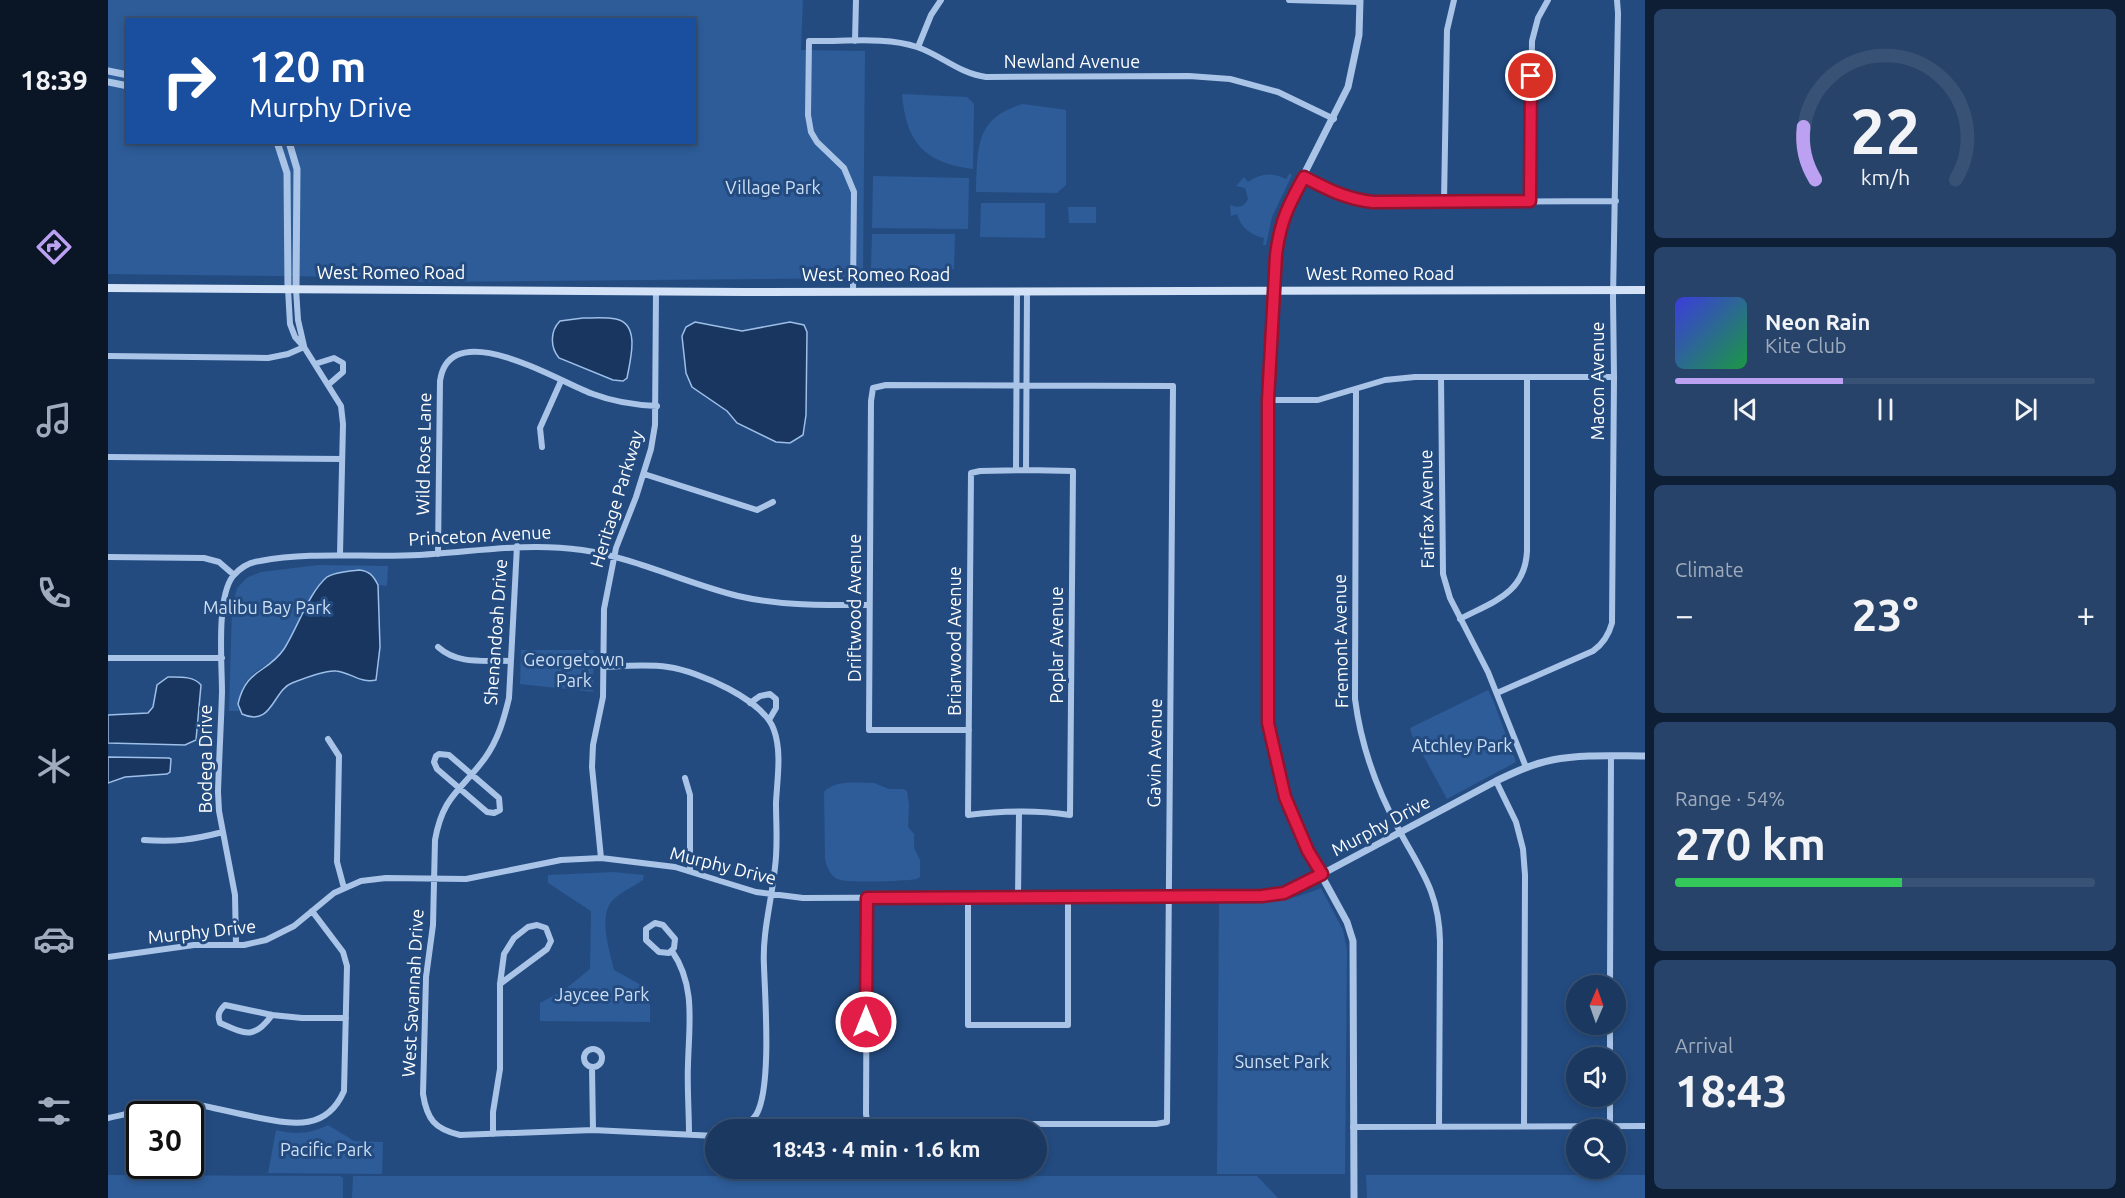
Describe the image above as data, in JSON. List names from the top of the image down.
{
  "streets": {
    "main road": ["West Romeo Road"],
    "street": [
      "Newland Avenue",
      "Macon Avenue",
      "Wild Rose Lane",
      "Heritage Parkway",
      "Fairfax Avenue",
      "Princeton Avenue",
      "Driftwood Avenue",
      "Shenandoah Drive",
      "Briarwood Avenue",
      "Fremont Avenue",
      "Poplar Avenue",
      "Gavin Avenue",
      "Bodega Drive",
      "Murphy Drive",
      "West Savannah Drive"
    ]
  },
  "crossings": [
    ["Newland Avenue", "West Romeo Road"],
    ["West Romeo Road", "Macon Avenue"],
    ["West Romeo Road", "Heritage Parkway"],
    ["Macon Avenue", "Fairfax Avenue"],
    ["Wild Rose Lane", "Heritage Parkway"],
    ["Wild Rose Lane", "Princeton Avenue"],
    ["Heritage Parkway", "Princeton Avenue"],
    ["Heritage Parkway", "Murphy Drive"],
    ["Fairfax Avenue", "Murphy Drive"],
    ["Princeton Avenue", "Driftwood Avenue"],
    ["Princeton Avenue", "Shenandoah Drive"],
    ["Princeton Avenue", "Bodega Drive"],
    ["Driftwood Avenue", "Briarwood Avenue"],
    ["Shenandoah Drive", "Murphy Drive"],
    ["Shenandoah Drive", "West Savannah Drive"],
    ["Briarwood Avenue", "Poplar Avenue"],
    ["Fremont Avenue", "Murphy Drive"],
    ["Gavin Avenue", "Murphy Drive"],
    ["Bodega Drive", "Murphy Drive"],
    ["Murphy Drive", "West Savannah Drive"]
  ],
  "parks": [
    "Village Park",
    "Malibu Bay Park",
    "Georgetown Park",
    "Atchley Park",
    "Jaycee Park",
    "Sunset Park",
    "Pacific Park"
  ],
  "north": "top",
  "page": {
    "tabs": "18:39",
    "turn": ["120 m", "Murphy Drive"],
    "song": ["Neon Rain", "Kite Club"],
    "tile": [
      "Climate",
      ["Range · 54%", "270 km"],
      ["Arrival", "18:43"]
    ],
    "heat": ["−", "23°", "+"],
    "limit": "30",
    "trip": "18:43 · 4 min · 1.6 km",
    "gauge": ["22", "km/h"]
  }
}
